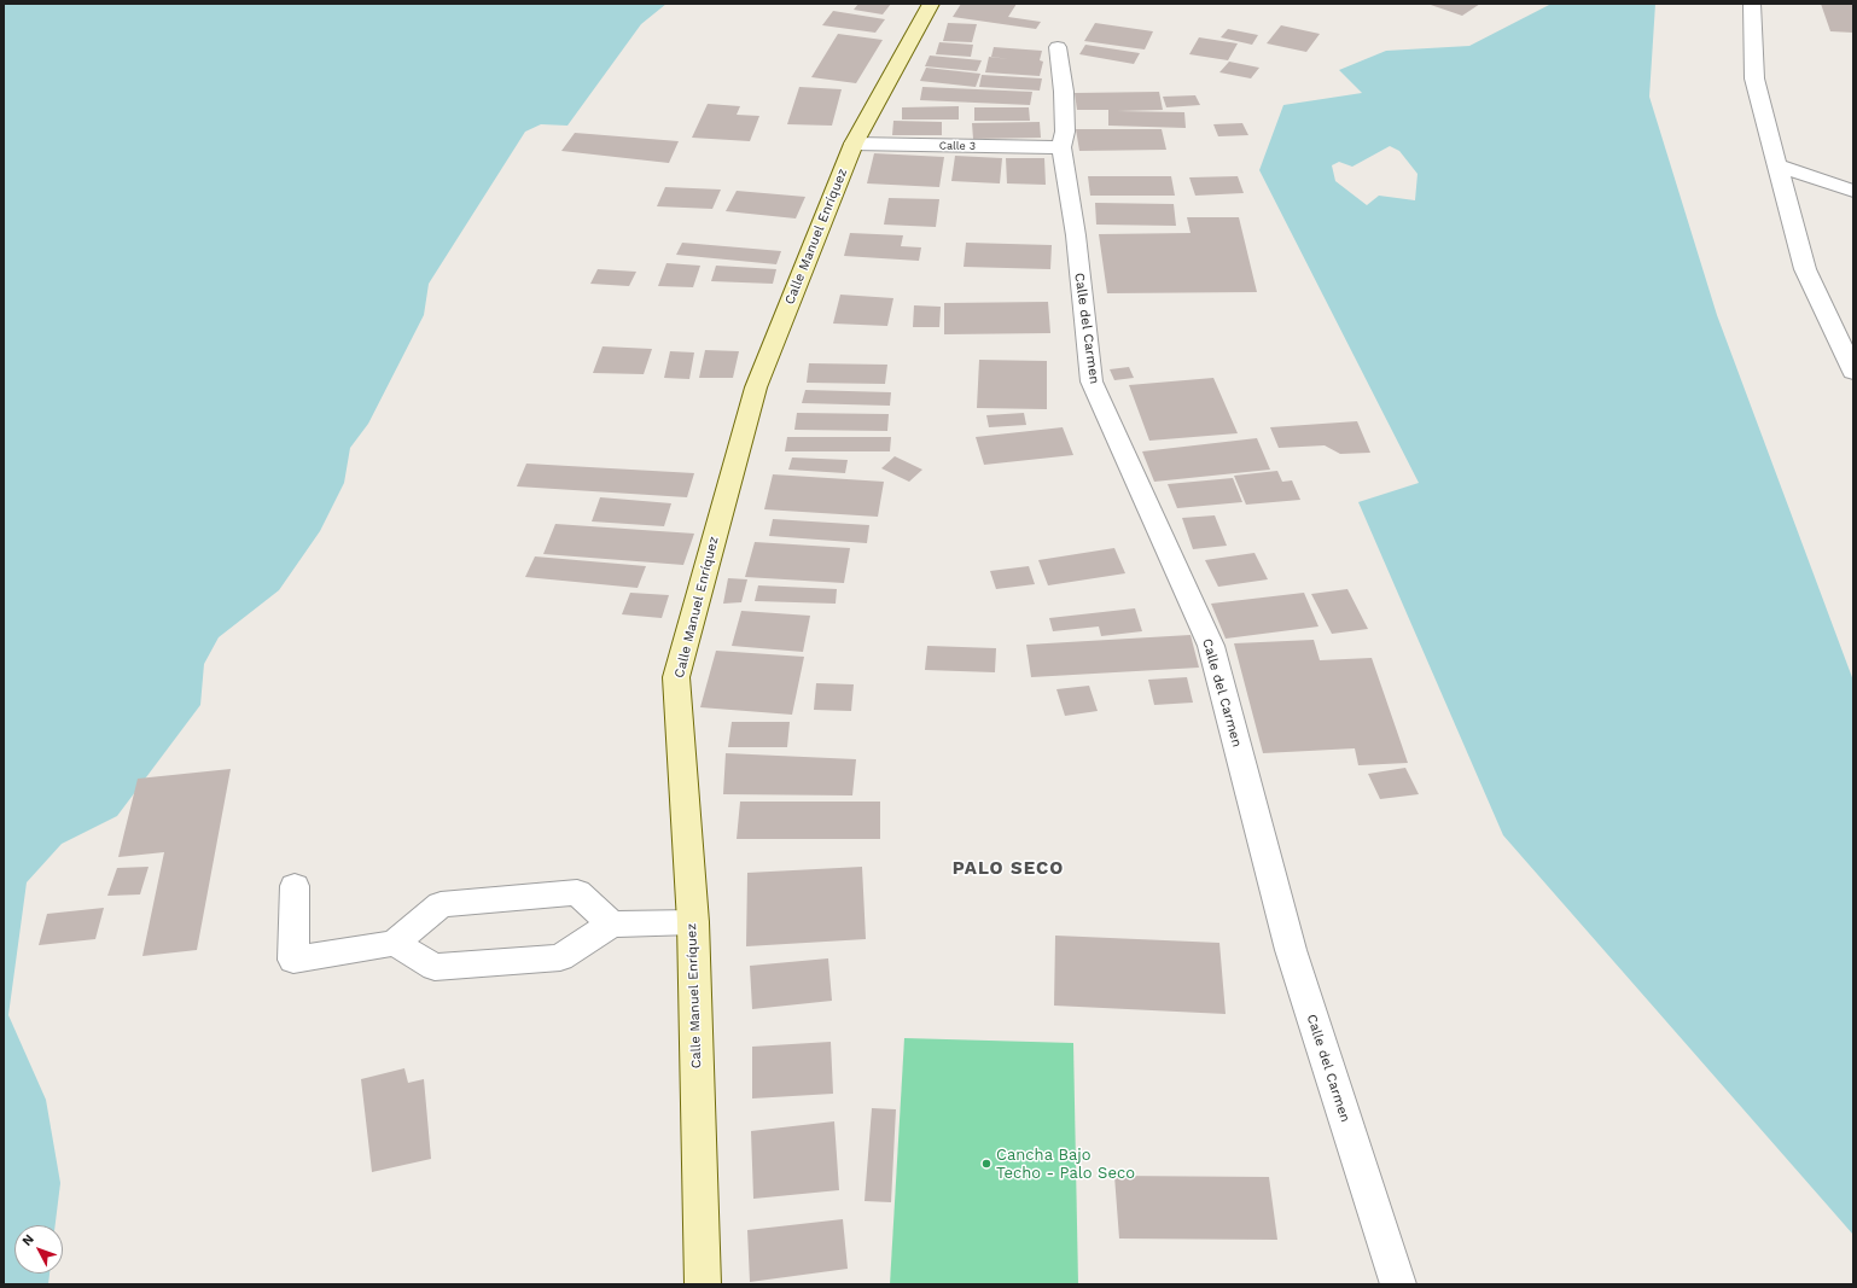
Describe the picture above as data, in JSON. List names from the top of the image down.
{
  "streets": {
    "street": ["Calle 3", "Calle Manuel Enríquez", "Calle del Carmen"]
  },
  "crossings": [
    ["Calle 3", "Calle Manuel Enríquez"],
    ["Calle 3", "Calle del Carmen"]
  ],
  "districts": ["PALO SECO"],
  "places": ["Cancha Bajo Techo - Palo Seco"],
  "north": "top left"
}
